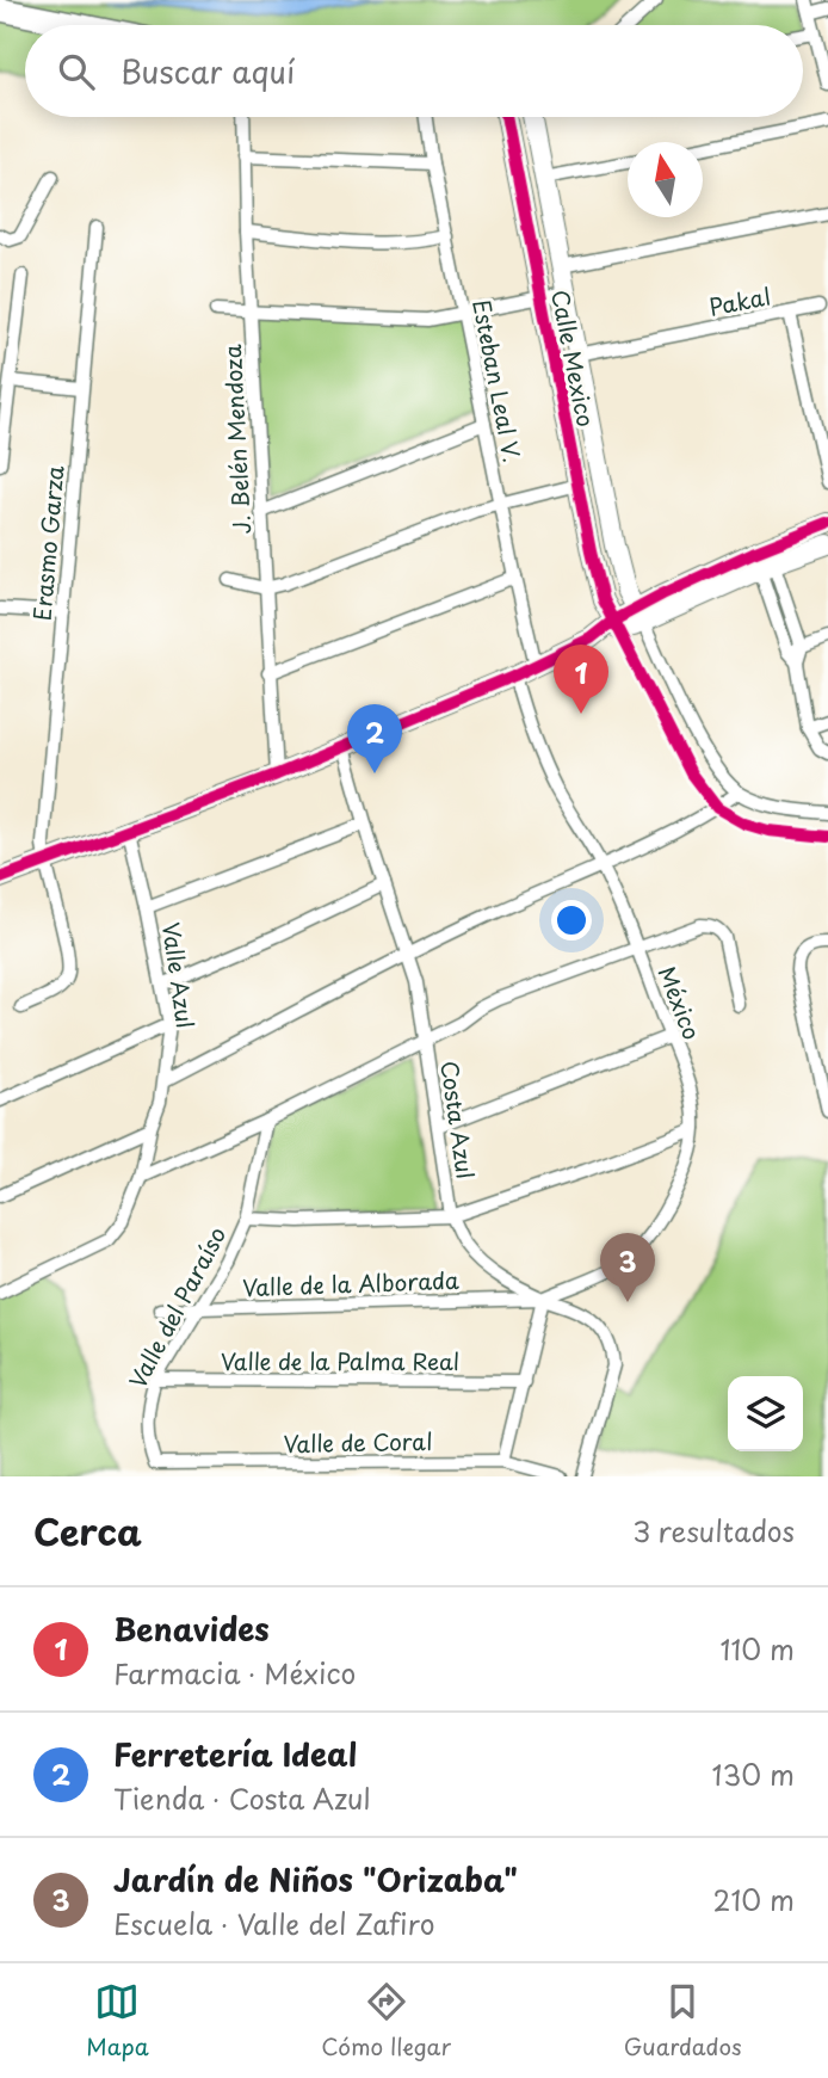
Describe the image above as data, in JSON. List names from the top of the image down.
{
  "streets": {
    "street": [
      "Pakal",
      "Calle Mexico",
      "Esteban Leal V.",
      "J. Belén Mendoza",
      "Erasmo Garza",
      "Valle Azul",
      "México",
      "Costa Azul",
      "Valle de la Alborada",
      "Valle del Paraíso",
      "Valle de la Palma Real",
      "Valle de Coral"
    ]
  },
  "crossings": [
    ["Pakal", "Calle Mexico"],
    ["México", "Costa Azul"],
    ["México", "Valle de la Alborada"],
    ["Costa Azul", "Valle de la Alborada"],
    ["Valle de la Alborada", "Valle del Paraíso"],
    ["Valle del Paraíso", "Valle de la Palma Real"],
    ["Valle del Paraíso", "Valle de Coral"]
  ],
  "north": "top",
  "page": {
    "search": "Buscar aquí",
    "pins": ["1", "2", "3"],
    "heading": ["Cerca", "3 resultados"],
    "list": [
      {
        "mark": "1",
        "name": "Benavides",
        "note": "Farmacia · México",
        "value": "110 m"
      },
      {
        "mark": "2",
        "name": "Ferretería Ideal",
        "note": "Tienda · Costa Azul",
        "value": "130 m"
      },
      {
        "mark": "3",
        "name": "Jardín de Niños \"Orizaba\"",
        "note": "Escuela · Valle del Zafiro",
        "value": "210 m"
      }
    ],
    "nav": ["Mapa", "Cómo llegar", "Guardados"]
  }
}
